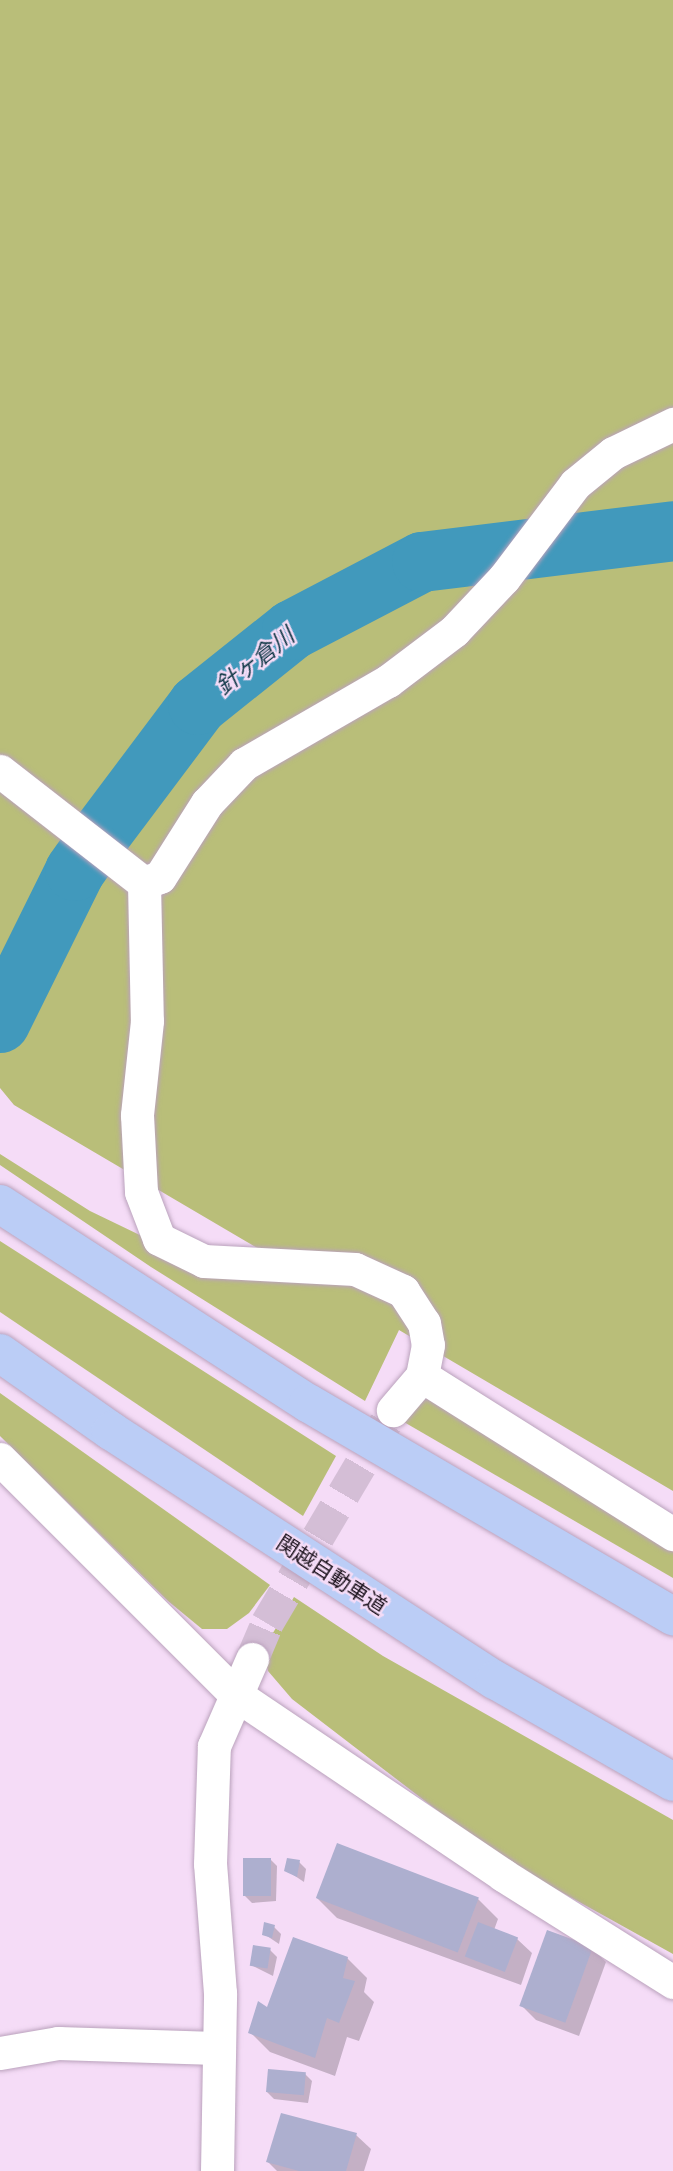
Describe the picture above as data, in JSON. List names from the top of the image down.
{
  "streets": {
    "highway": ["関越自動車道"]
  },
  "water": ["針ヶ倉川"]
}
